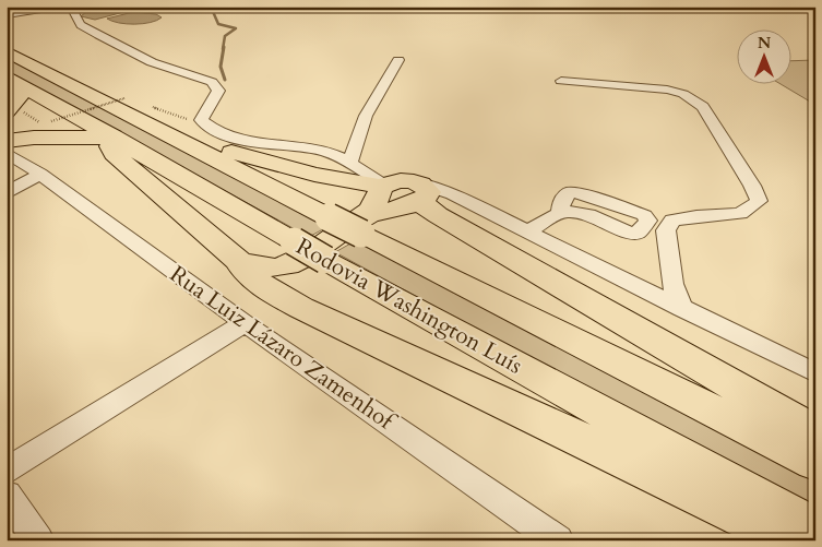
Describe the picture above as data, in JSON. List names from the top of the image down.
{
  "streets": {
    "highway": ["Rodovia Washington Luís"],
    "street": ["Rua Luiz Lázaro Zamenhof"]
  },
  "north": "top"
}
